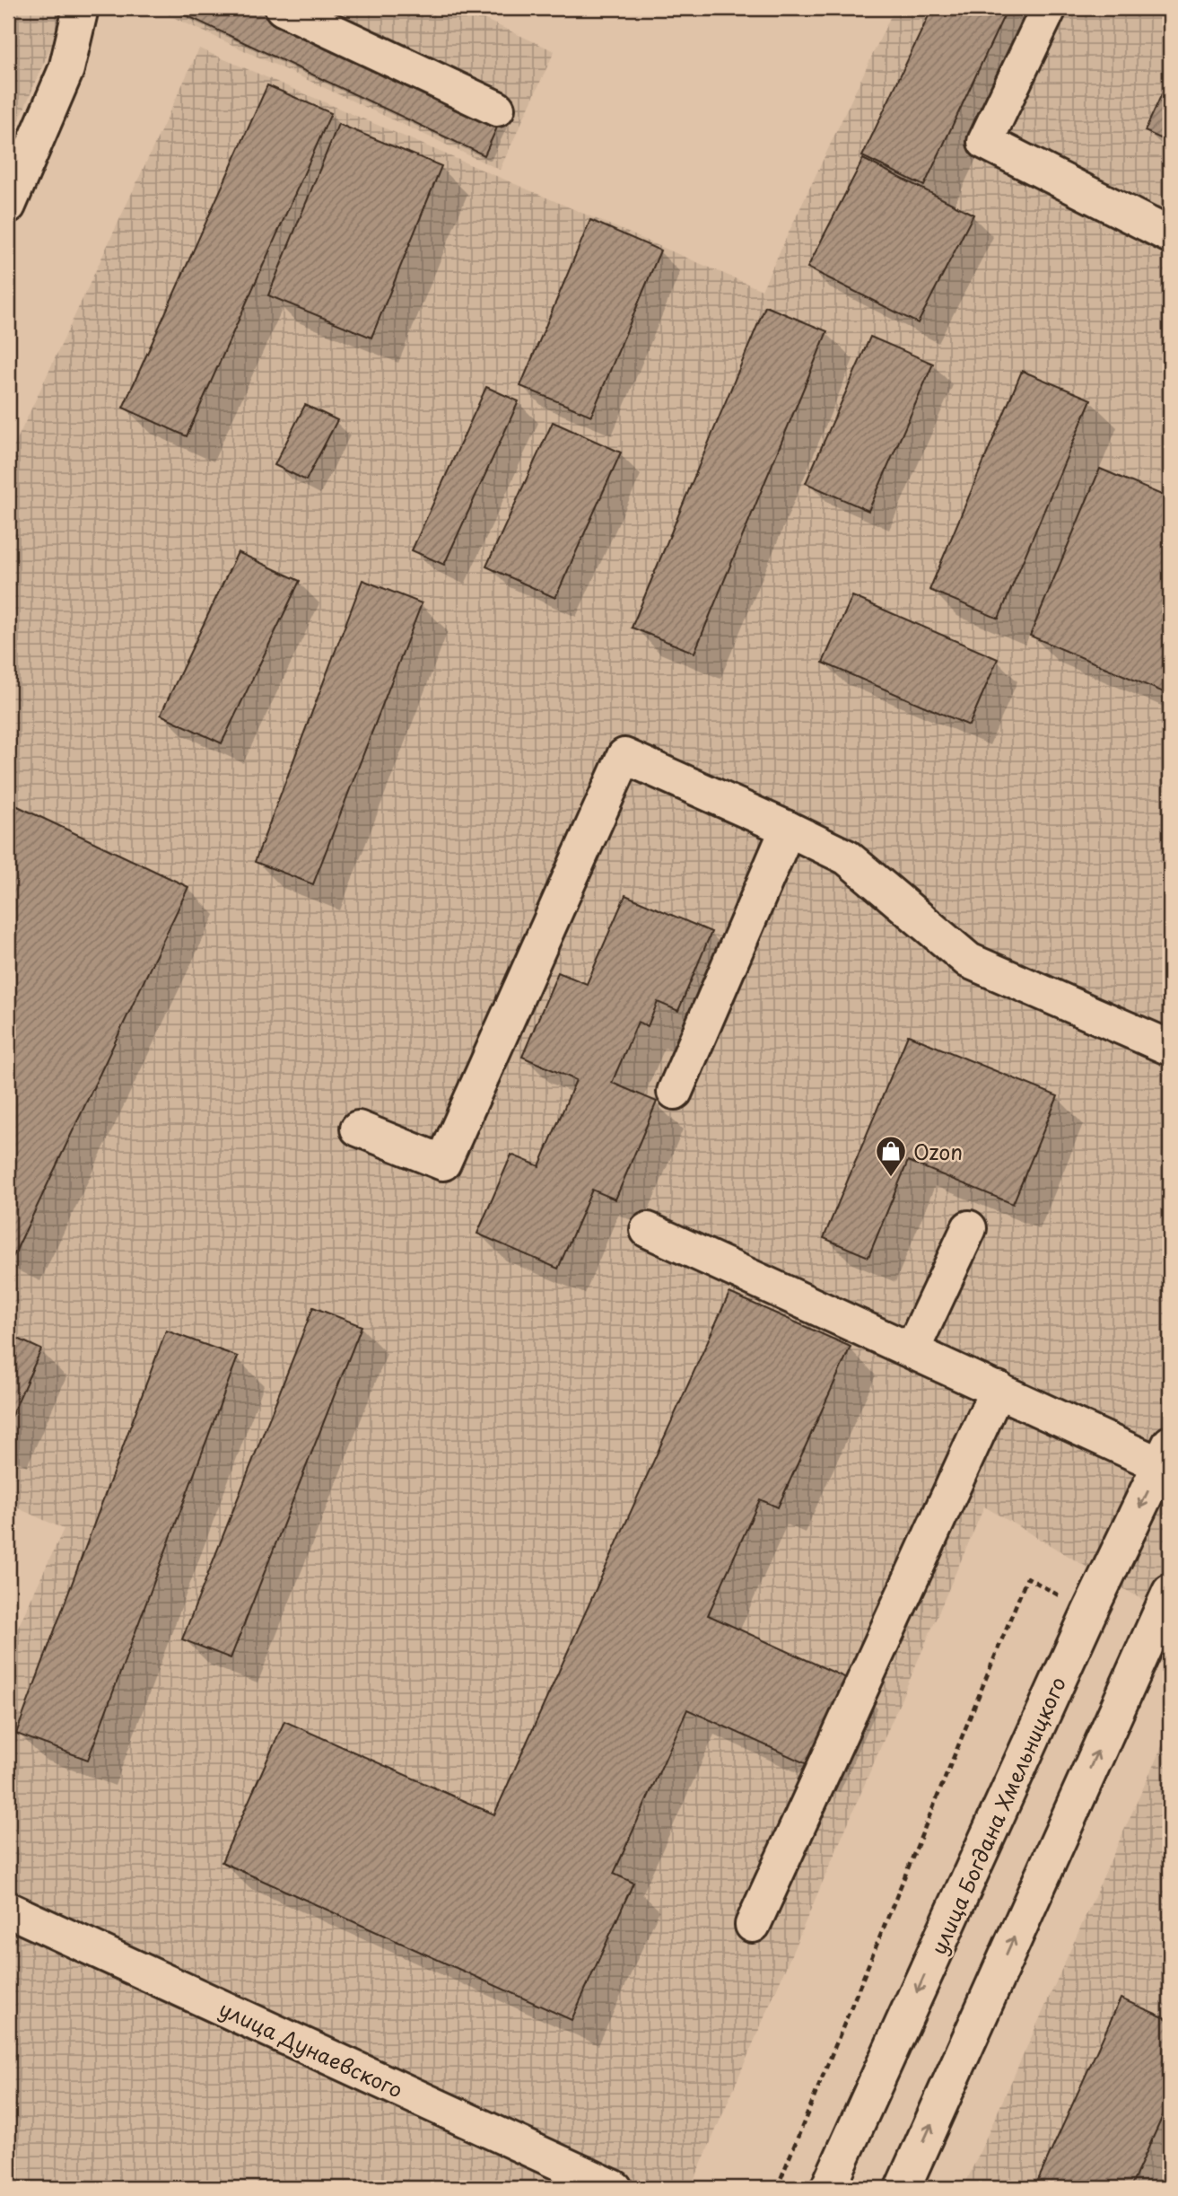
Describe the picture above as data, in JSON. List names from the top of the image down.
{
  "streets": {
    "main road": ["улица Богдана Хмельницкого", "улица Дунаевского"]
  },
  "places": {
    "shop": ["Ozon"]
  }
}
